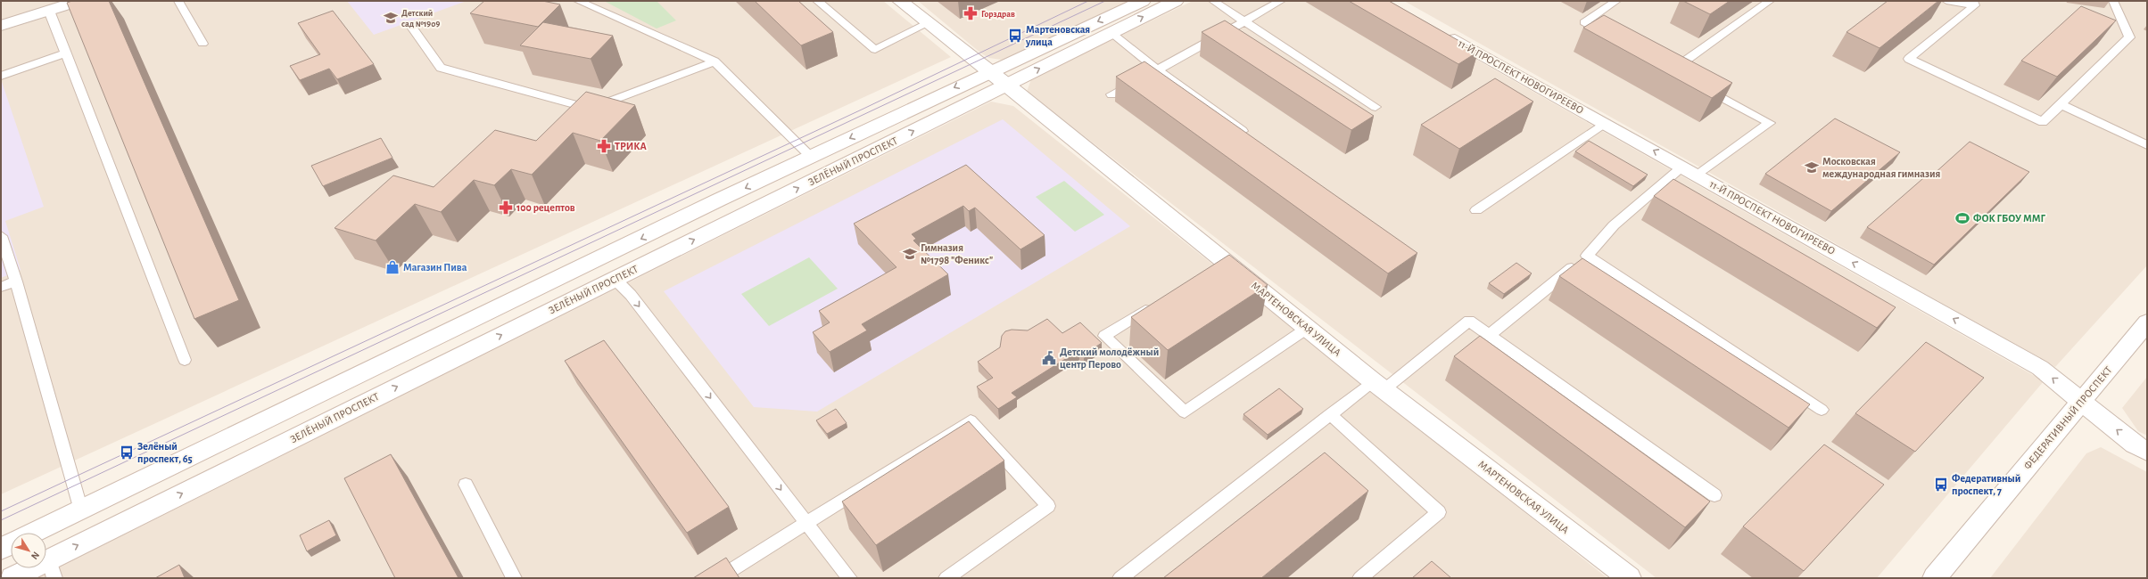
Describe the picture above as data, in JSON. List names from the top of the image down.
{
  "streets": {
    "main road": [
      "11-Й ПРОСПЕКТ НОВОГИРЕЕВО",
      "ЗЕЛЁНЫЙ ПРОСПЕКТ",
      "МАРТЕНОВСКАЯ УЛИЦА",
      "ФЕДЕРАТИВНЫЙ ПРОСПЕКТ"
    ]
  },
  "crossings": [
    ["11-Й ПРОСПЕКТ НОВОГИРЕЕВО", "ФЕДЕРАТИВНЫЙ ПРОСПЕКТ"],
    ["ЗЕЛЁНЫЙ ПРОСПЕКТ", "МАРТЕНОВСКАЯ УЛИЦА"]
  ],
  "one_way": ["11-Й ПРОСПЕКТ НОВОГИРЕЕВО"],
  "places": {
    "pharmacy": ["Горздрав", "ТРИКА", "100 рецептов"],
    "school or university": ["Детский сад №1909", "Московская международная гимназия", "Гимназия №1798 \"Феникс\""],
    "bus stop": ["Мартеновская улица", "Зелёный проспект, 65", "Федеративный проспект, 7"],
    "sports": ["ФОК ГБОУ ММГ"],
    "shop": ["Магазин Пива"],
    "public building": ["Детский молодёжный центр Перово"]
  },
  "north": "bottom right"
}
